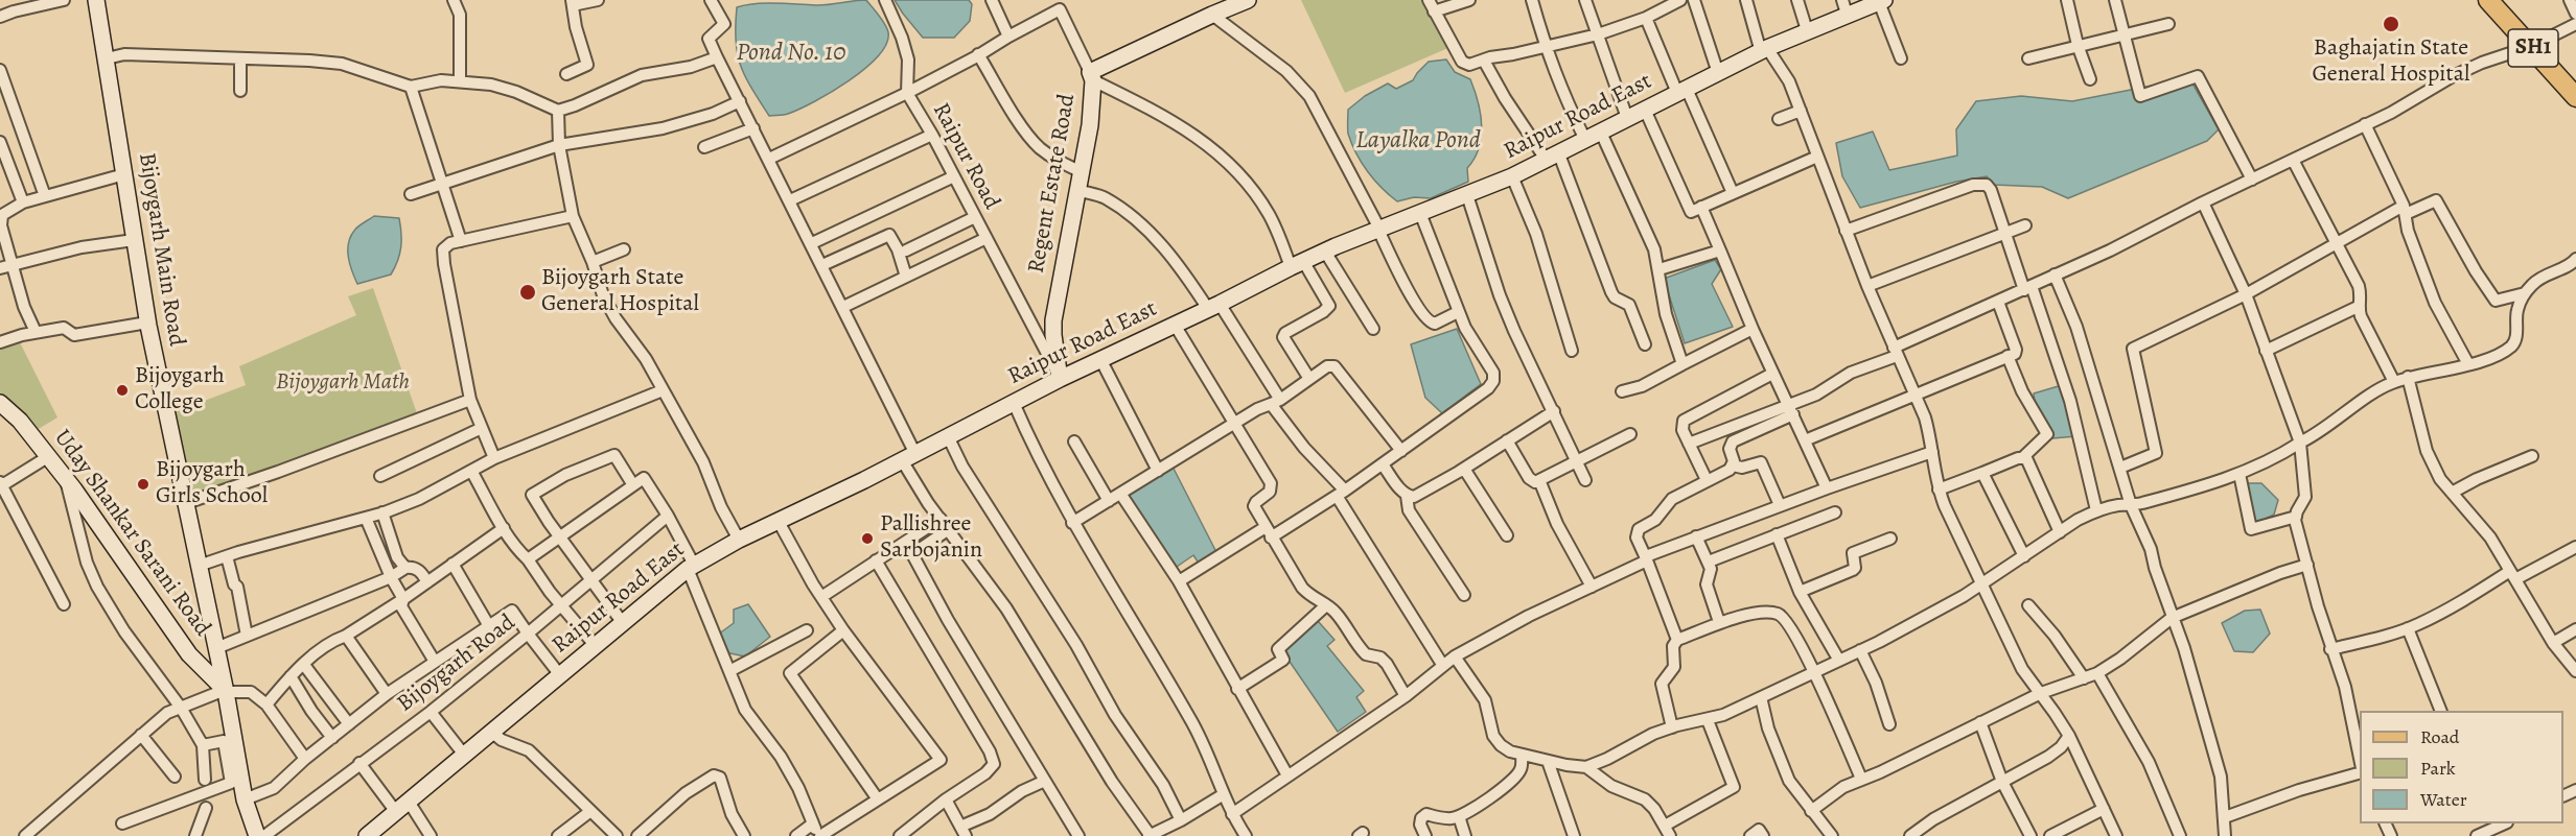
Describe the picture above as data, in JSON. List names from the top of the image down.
{
  "streets": {
    "main road": ["SH1"],
    "street": [
      "Raipur Road East",
      "Raipur Road",
      "Regent Estate Road",
      "Bijoygarh Main Road",
      "Uday Shankar Sarani Road",
      "Bijoygarh Road"
    ]
  },
  "crossings": [
    ["Raipur Road East", "Raipur Road"],
    ["Raipur Road East", "Regent Estate Road"],
    ["Raipur Road", "Regent Estate Road"],
    ["Bijoygarh Main Road", "Uday Shankar Sarani Road"]
  ],
  "water": ["Pond No. 10", "Layalka Pond"],
  "parks": ["Bijoygarh Math"],
  "places": [
    "Baghajatin State General Hospital",
    "Bijoygarh State General Hospital",
    "Bijoygarh College",
    "Bijoygarh Girls School",
    "Pallishree Sarbojanin"
  ],
  "legend": ["Road", "Park", "Water"]
}
